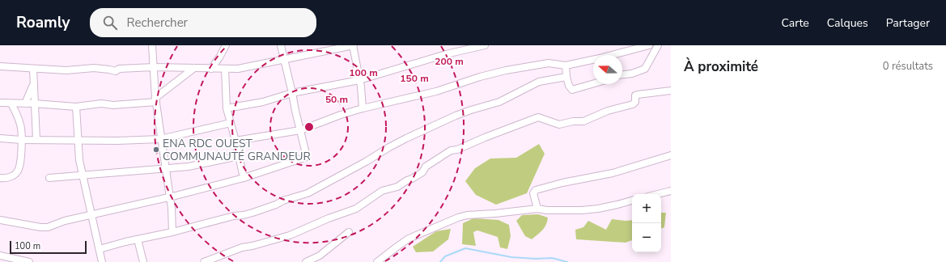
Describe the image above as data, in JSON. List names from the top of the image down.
{
  "places": ["ENA RDC OUEST COMMUNAUTÉ GRANDEUR"],
  "scale_bar": "100 m",
  "north": "left",
  "page": {
    "header": "Roamly",
    "search": "Rechercher",
    "nav": ["Carte", "Calques", "Partager"],
    "heading": ["À proximité", "0 résultats"],
    "map_buttons": ["+", "−"],
    "scale": "100 m"
  },
  "rings": [
    "200 m",
    "100 m",
    "150 m",
    "50 m"
  ]
}
